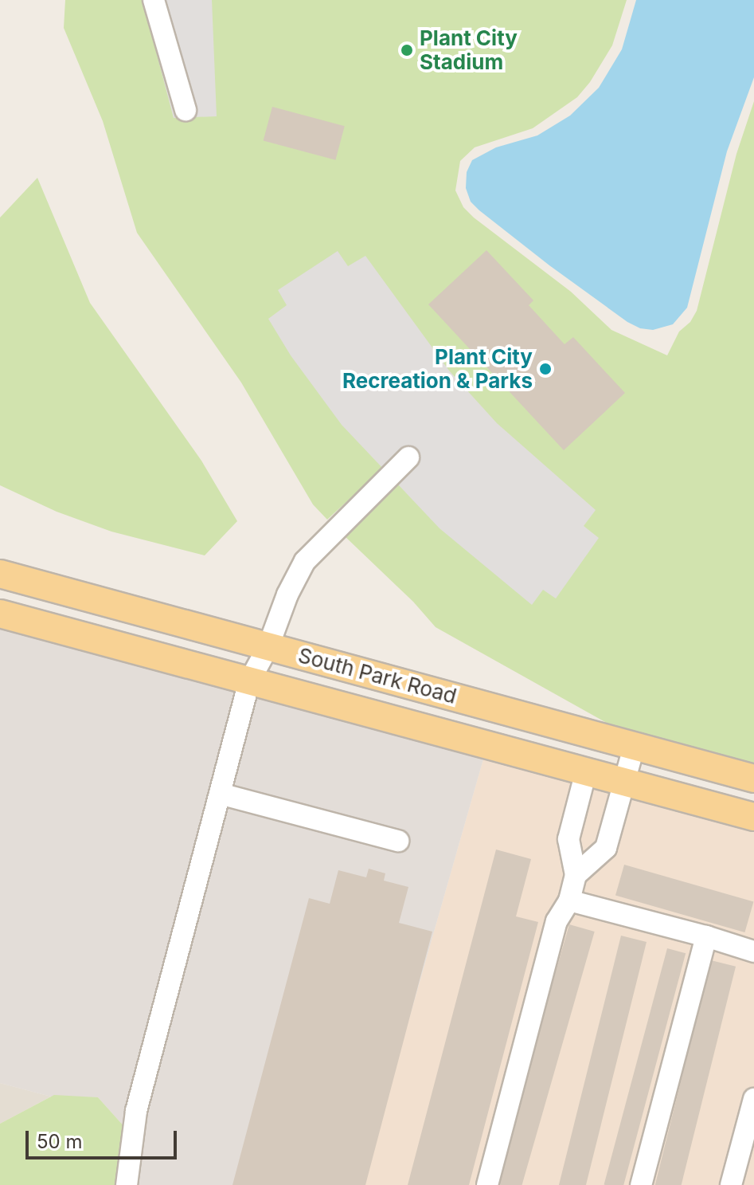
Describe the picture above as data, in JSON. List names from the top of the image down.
{
  "streets": {
    "main road": ["South Park Road"]
  },
  "places": ["Plant City Stadium", "Plant City Recreation & Parks"],
  "scale_bar": "50 m"
}
